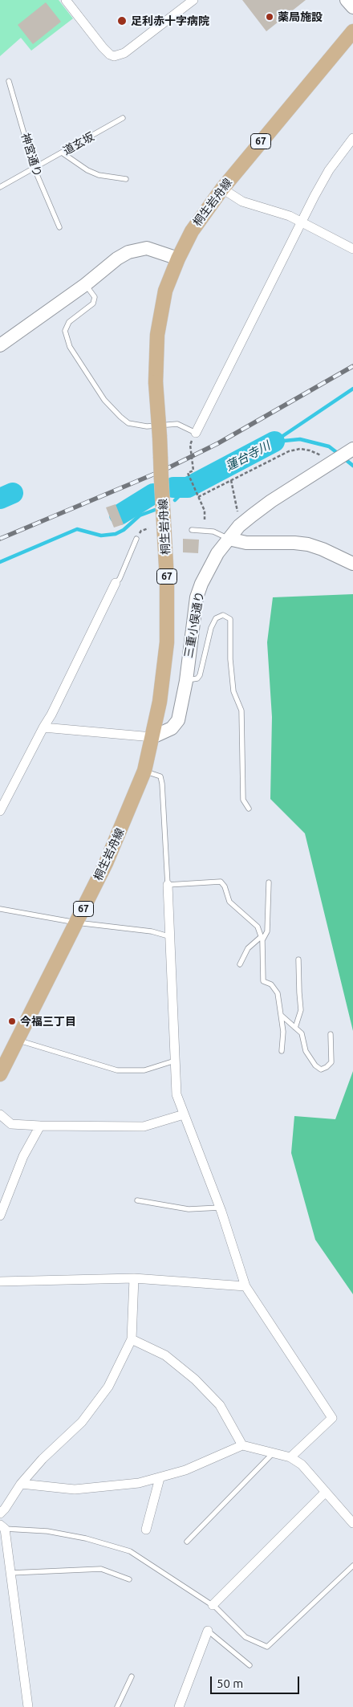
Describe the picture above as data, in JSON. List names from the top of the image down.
{
  "streets": {
    "main road": ["67", "桐生岩舟線", "三重小俣通り"],
    "lane": ["道玄坂", "神宮通り"]
  },
  "crossings": [
    ["道玄坂", "神宮通り"],
    ["桐生岩舟線", "三重小俣通り"]
  ],
  "water": ["蓮台寺川"],
  "places": ["薬局施設", "足利赤十字病院", "今福三丁目"],
  "scale_bar": "50 m"
}
